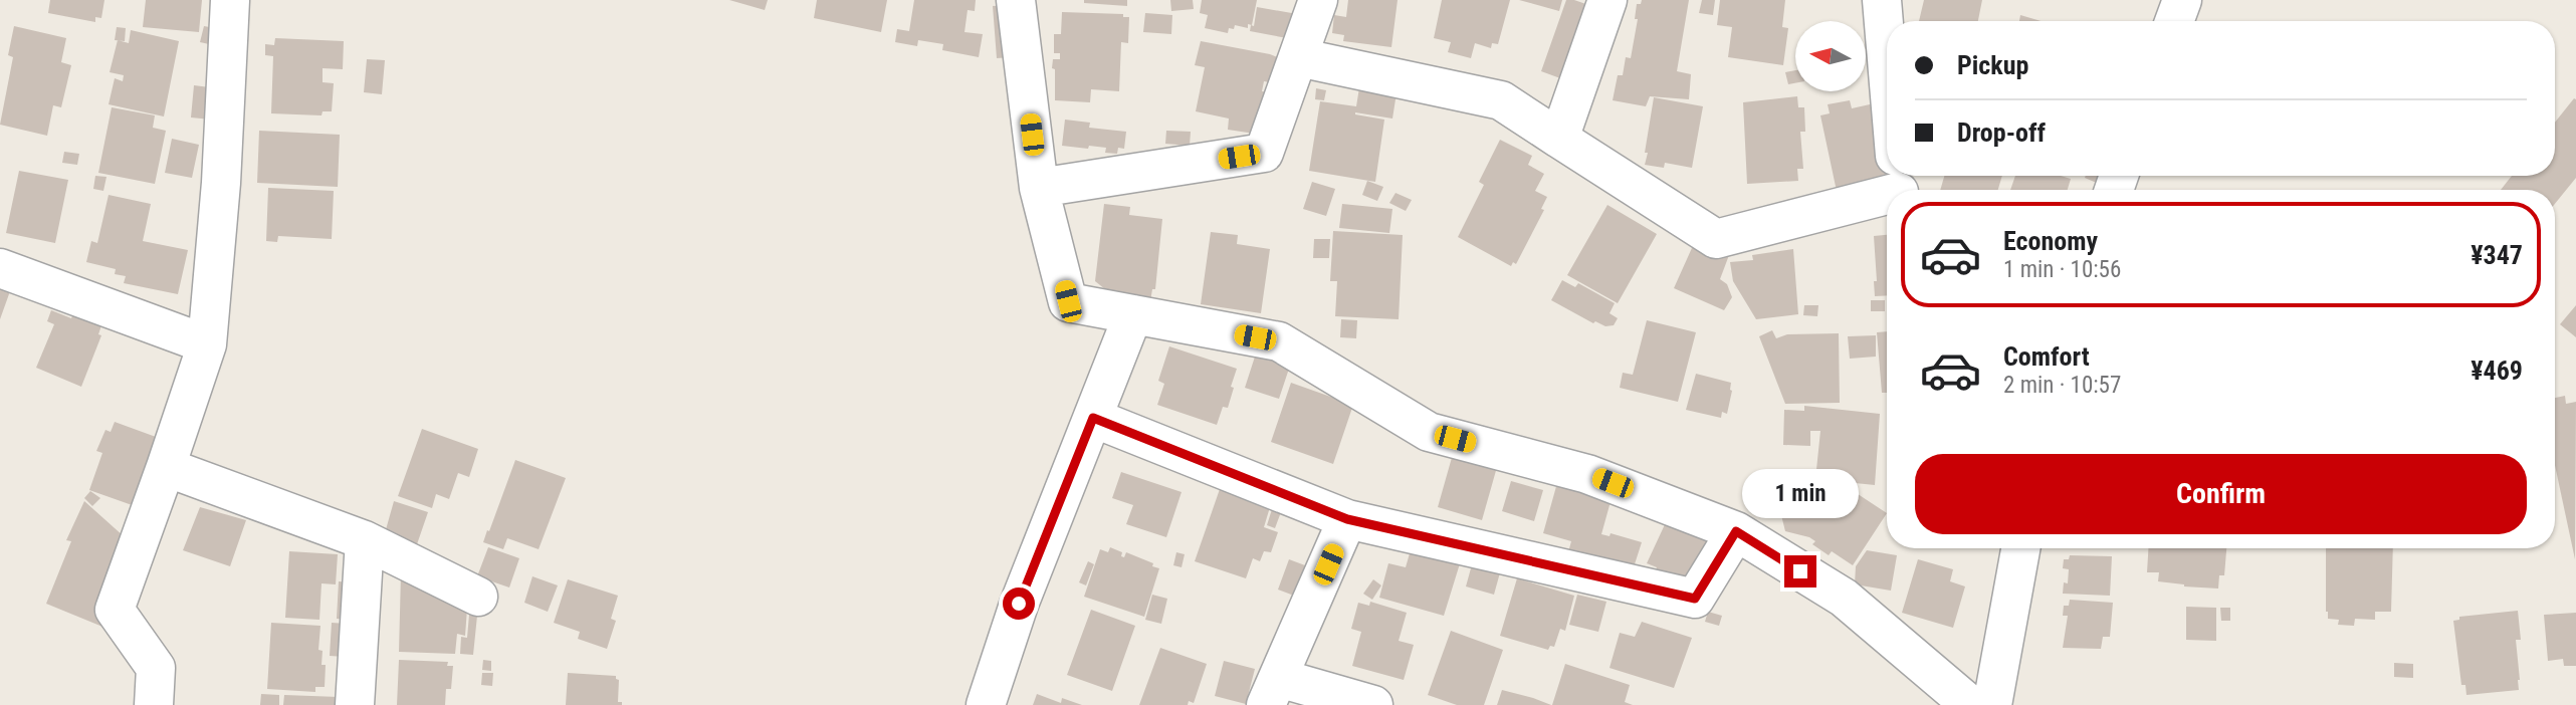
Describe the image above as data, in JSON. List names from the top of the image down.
{
  "north": "left",
  "page": {
    "banner": ["Pickup", "Drop-off"],
    "list": [
      {
        "name": "Economy",
        "note": "1 min · 10:56",
        "value": "¥347"
      },
      {
        "name": "Comfort",
        "note": "2 min · 10:57",
        "value": "¥469"
      }
    ],
    "buttons": "Confirm",
    "bubble": "1 min"
  }
}
